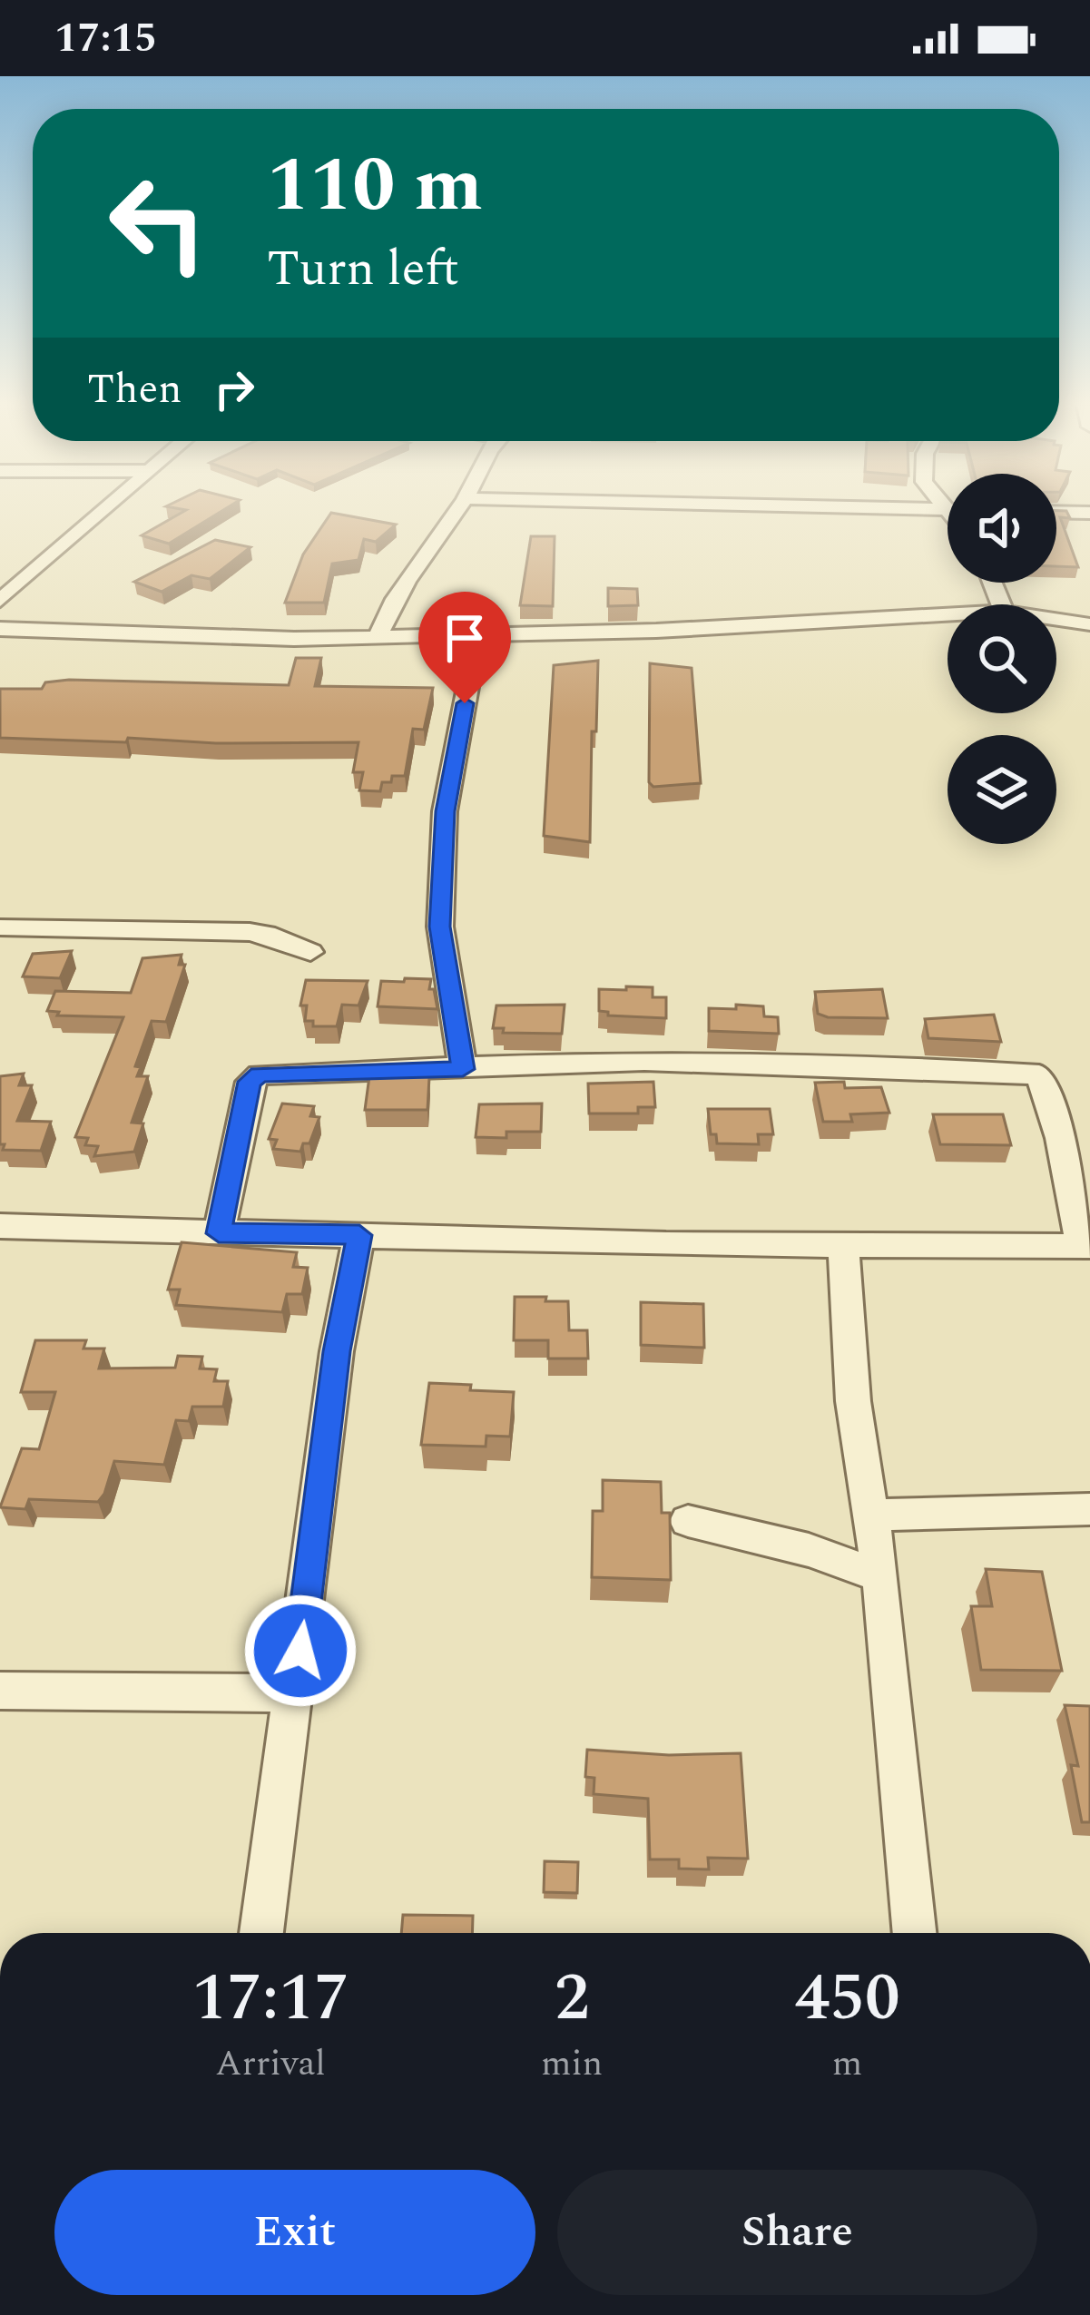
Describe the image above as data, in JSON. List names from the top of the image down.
{
  "page": {
    "status": "17:15",
    "turn": ["110 m", "Turn left"],
    "then": "Then",
    "eta": [
      "17:17",
      "Arrival",
      "2",
      "min",
      "450",
      "m"
    ],
    "buttons": ["Exit", "Share"]
  }
}
